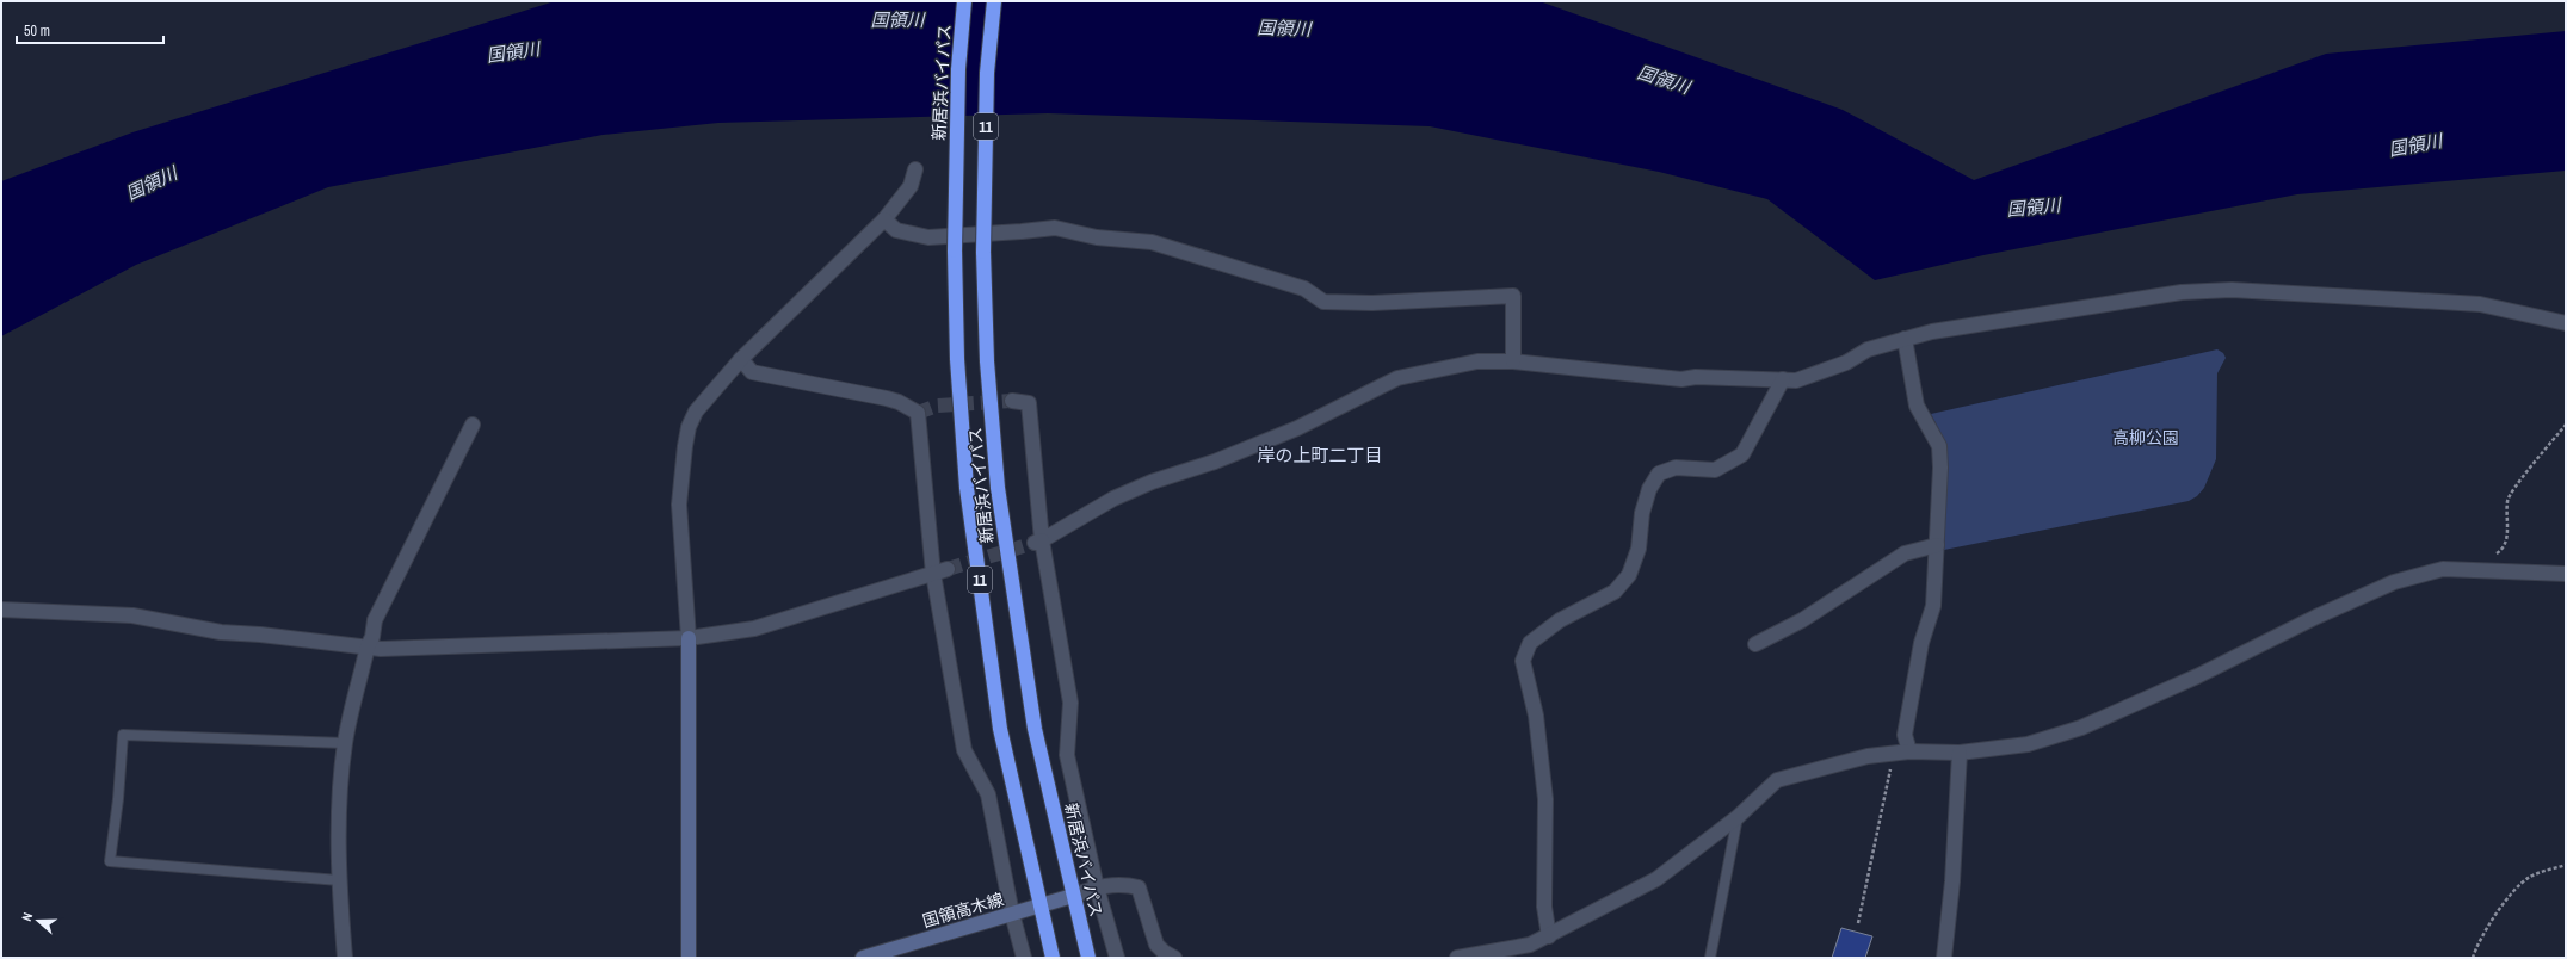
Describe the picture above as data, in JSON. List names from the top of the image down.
{
  "streets": {
    "highway": ["新居浜バイパス", "11"],
    "street": ["国領高木線"]
  },
  "crossings": [
    ["新居浜バイパス", "国領高木線"]
  ],
  "districts": ["岸の上町二丁目"],
  "water": ["国領川"],
  "parks": ["高柳公園"],
  "scale_bar": "50 m",
  "north": "left"
}
